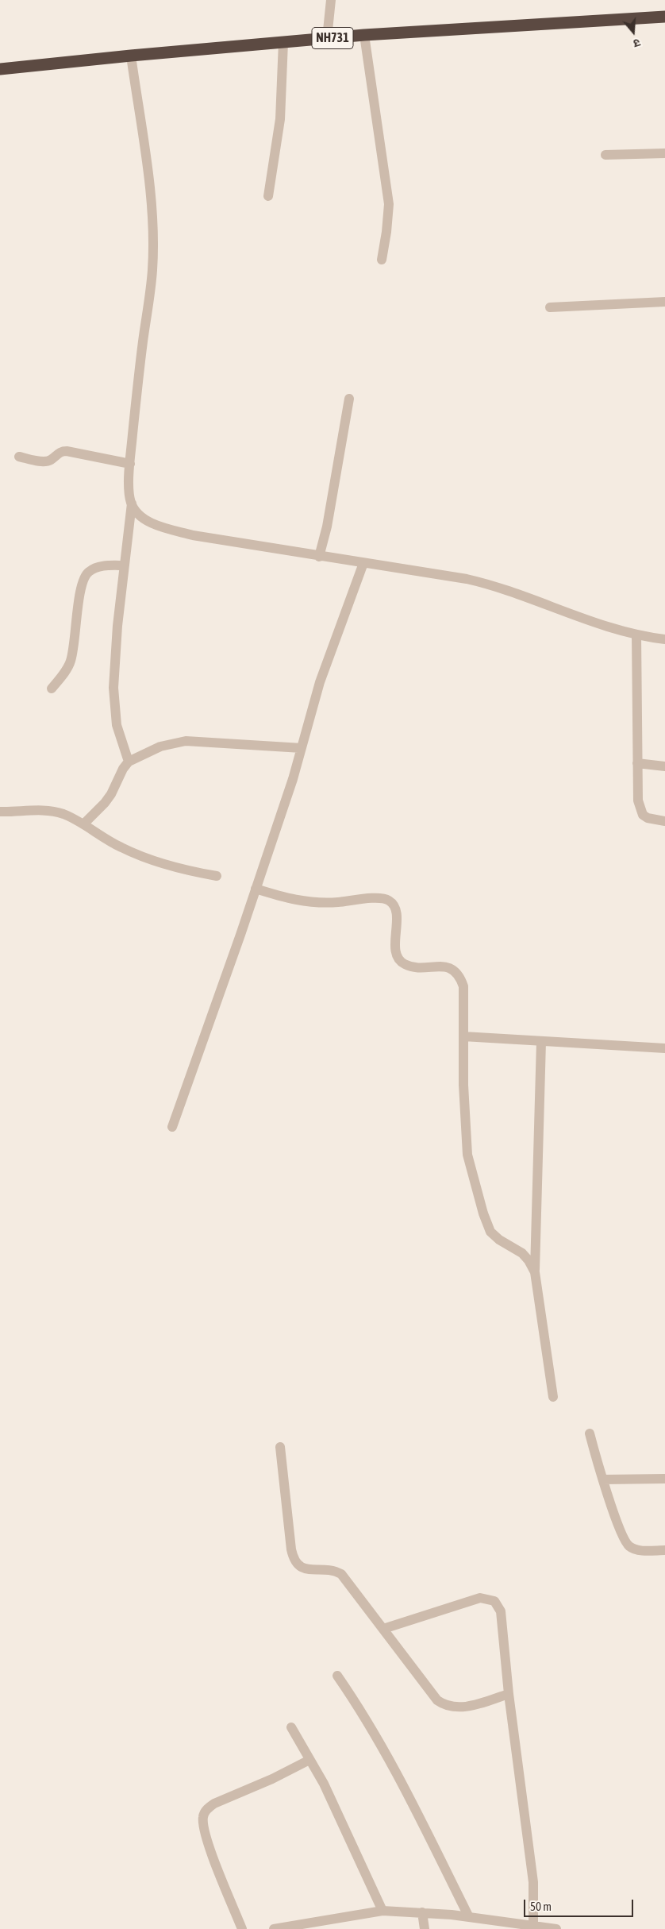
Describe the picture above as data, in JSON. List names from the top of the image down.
{
  "streets": {
    "highway": ["NH731"]
  },
  "scale_bar": "50 m",
  "north": "bottom"
}
